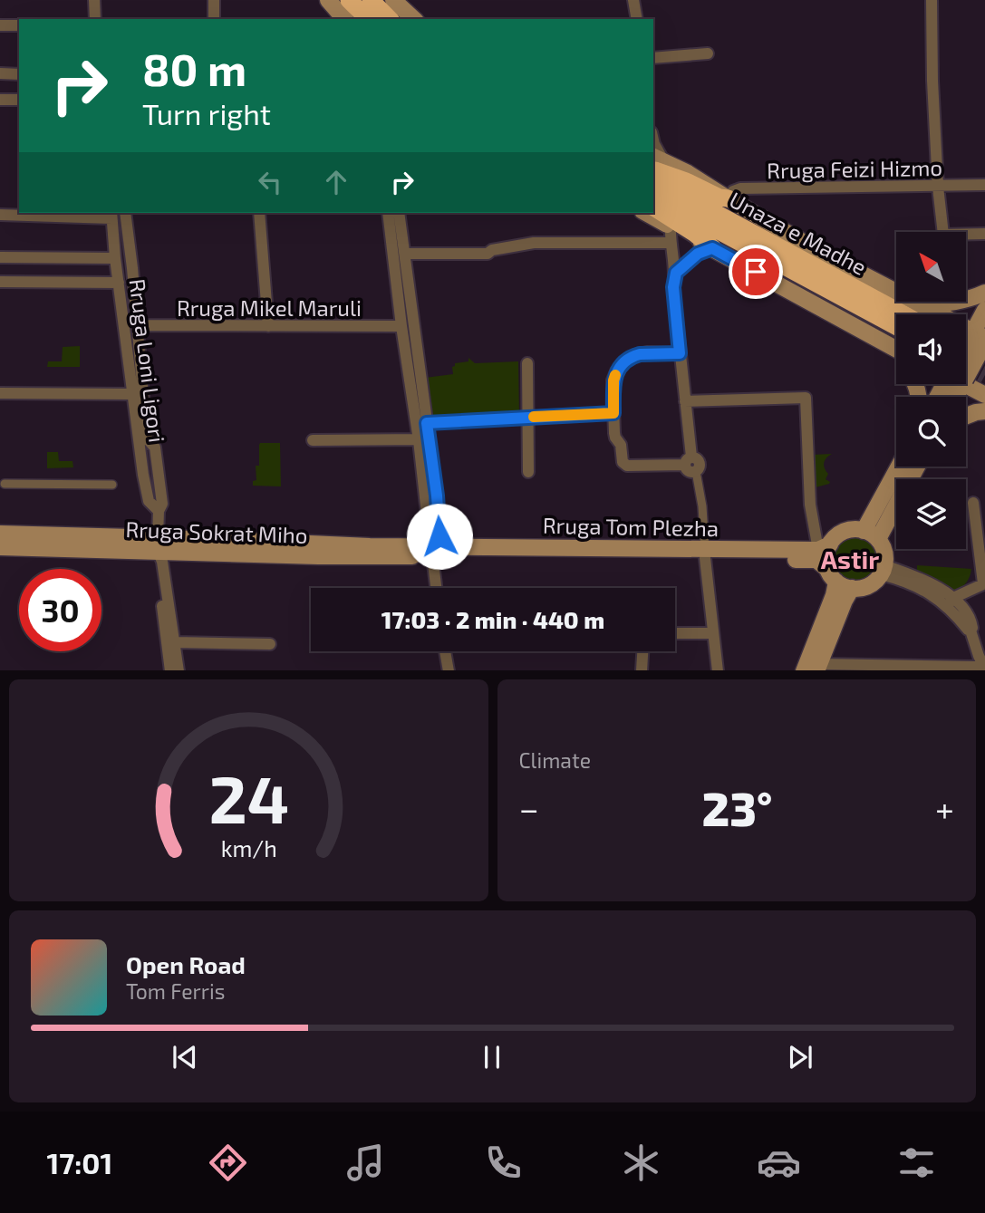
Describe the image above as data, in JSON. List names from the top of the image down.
{
  "streets": {
    "highway": ["Unaza e Madhe"],
    "main road": ["Rruga Tom Plezha", "Rruga Sokrat Miho"],
    "street": ["Rruga Feizi Hizmo", "Rruga Mikel Maruli", "Rruga Loni Ligori"]
  },
  "crossings": [
    ["Rruga Mikel Maruli", "Rruga Loni Ligori"],
    ["Rruga Loni Ligori", "Rruga Sokrat Miho"],
    ["Rruga Tom Plezha", "Rruga Sokrat Miho"]
  ],
  "districts": ["Astir"],
  "north": "top left",
  "page": {
    "turn": ["80 m", "Turn right"],
    "limit": "30",
    "trip": "17:03 · 2 min · 440 m",
    "tile": "Climate",
    "heat": ["−", "23°", "+"],
    "song": ["Open Road", "Tom Ferris"],
    "tabs": "17:01",
    "gauge": ["24", "km/h"]
  }
}
